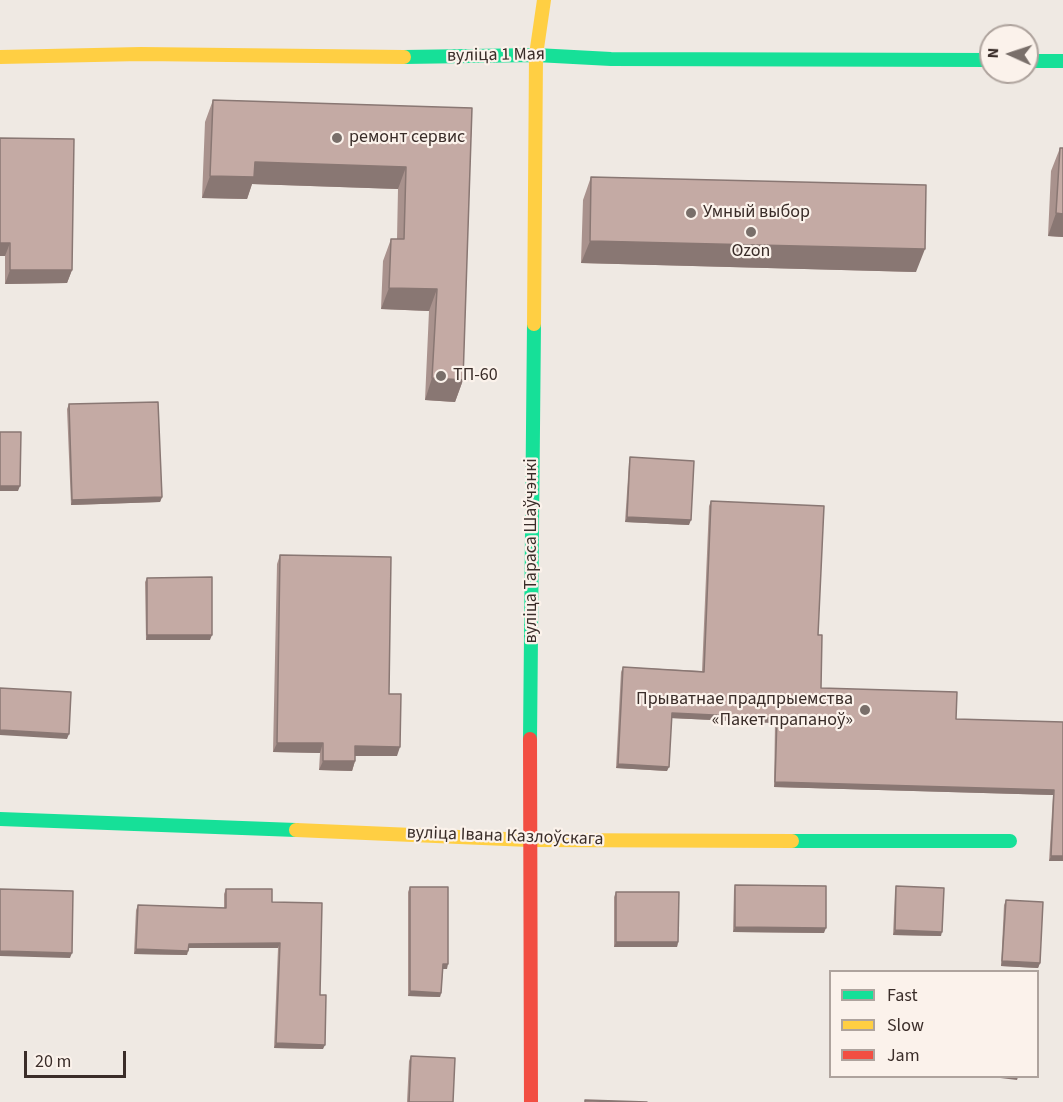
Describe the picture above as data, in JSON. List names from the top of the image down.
{
  "streets": {
    "street": ["вуліца 1 Мая", "вуліца Тараса Шаўчэнкі", "вуліца Івана Казлоўскага"]
  },
  "crossings": [
    ["вуліца 1 Мая", "вуліца Тараса Шаўчэнкі"],
    ["вуліца Тараса Шаўчэнкі", "вуліца Івана Казлоўскага"]
  ],
  "places": [
    "ремонт сервис",
    "Умный выбор",
    "Ozon",
    "ТП-60",
    "Прыватнае прадпрыемства «Пакет прапаноў»"
  ],
  "legend": ["Fast", "Slow", "Jam"],
  "scale_bar": "20 m",
  "north": "left"
}
